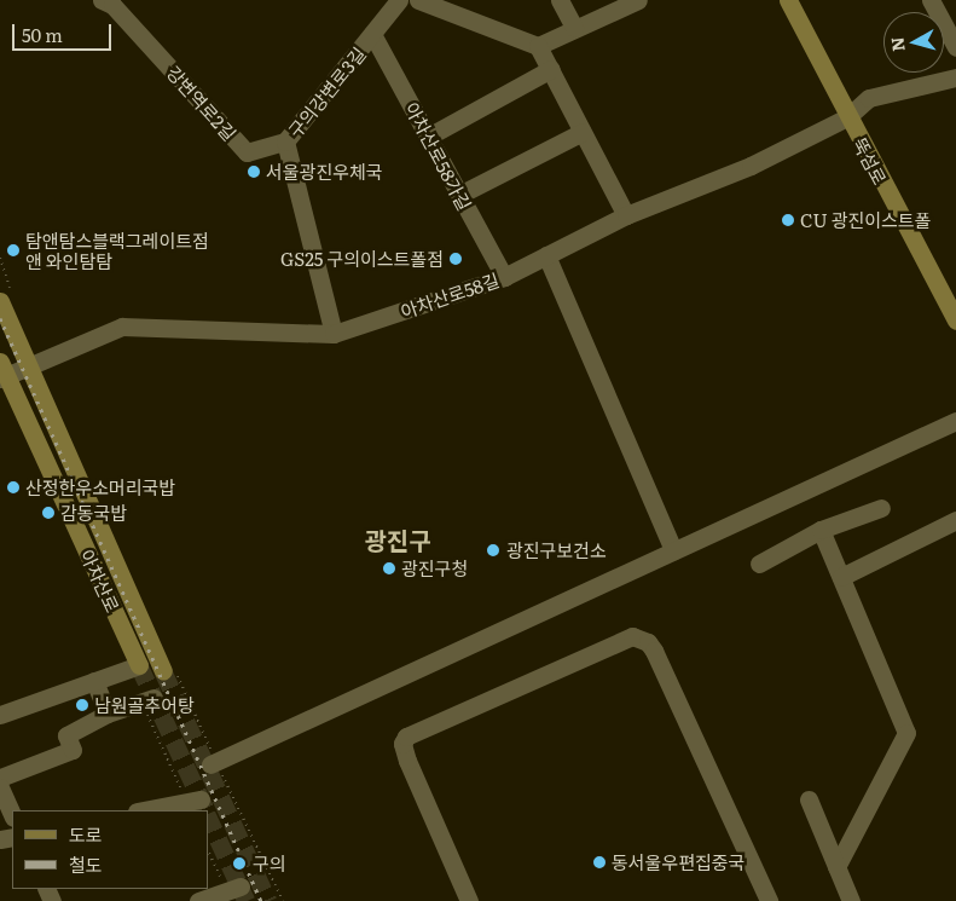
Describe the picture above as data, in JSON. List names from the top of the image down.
{
  "streets": {
    "main road": ["뚝섬로", "아차산로"],
    "street": [
      "구의강변로3길",
      "강변역로2길",
      "아차산로58가길",
      "아차산로58길"
    ]
  },
  "crossings": [
    ["구의강변로3길", "강변역로2길"],
    ["구의강변로3길", "아차산로58가길"],
    ["구의강변로3길", "아차산로58길"],
    ["아차산로58가길", "아차산로58길"],
    ["뚝섬로", "아차산로58길"],
    ["아차산로58길", "아차산로"]
  ],
  "districts": ["광진구"],
  "places": [
    "서울광진우체국",
    "CU 광진이스트폴",
    "탐앤탐스블랙그레이트점 앤 와인탐탐",
    "GS25 구의이스트폴점",
    "산정한우소머리국밥",
    "감동국밥",
    "광진구보건소",
    "광진구청",
    "남원골추어탕",
    "동서울우편집중국",
    "구의"
  ],
  "legend": ["도로", "철도"],
  "scale_bar": "50 m",
  "north": "left"
}
